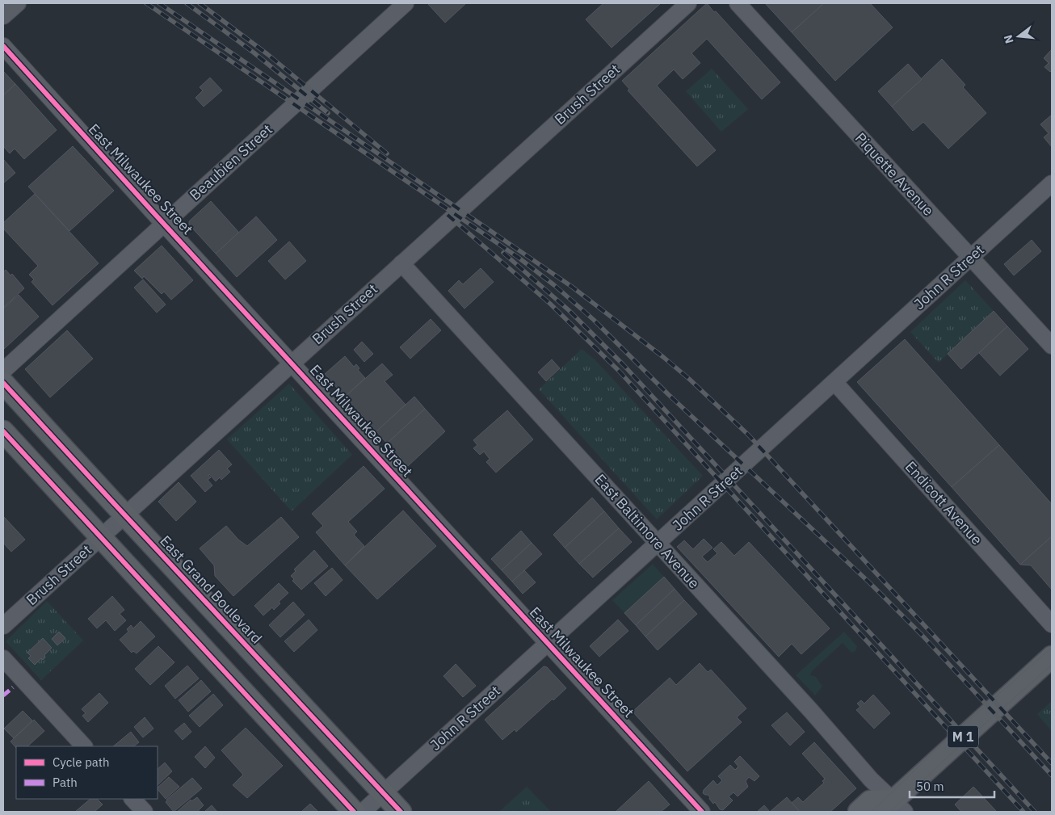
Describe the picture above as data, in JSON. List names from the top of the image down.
{
  "streets": {
    "main road": ["East Grand Boulevard", "M 1"],
    "street": [
      "Brush Street",
      "Beaubien Street",
      "Piquette Avenue",
      "East Milwaukee Street",
      "John R Street",
      "Endicott Avenue",
      "East Baltimore Avenue"
    ]
  },
  "crossings": [
    ["Brush Street", "East Milwaukee Street"],
    ["Brush Street", "East Baltimore Avenue"],
    ["Brush Street", "East Grand Boulevard"],
    ["Beaubien Street", "East Milwaukee Street"],
    ["Piquette Avenue", "John R Street"],
    ["East Milwaukee Street", "John R Street"],
    ["John R Street", "Endicott Avenue"],
    ["John R Street", "East Baltimore Avenue"],
    ["John R Street", "East Grand Boulevard"],
    ["East Baltimore Avenue", "M 1"]
  ],
  "legend": ["Cycle path", "Path"],
  "scale_bar": "50 m",
  "north": "left"
}
